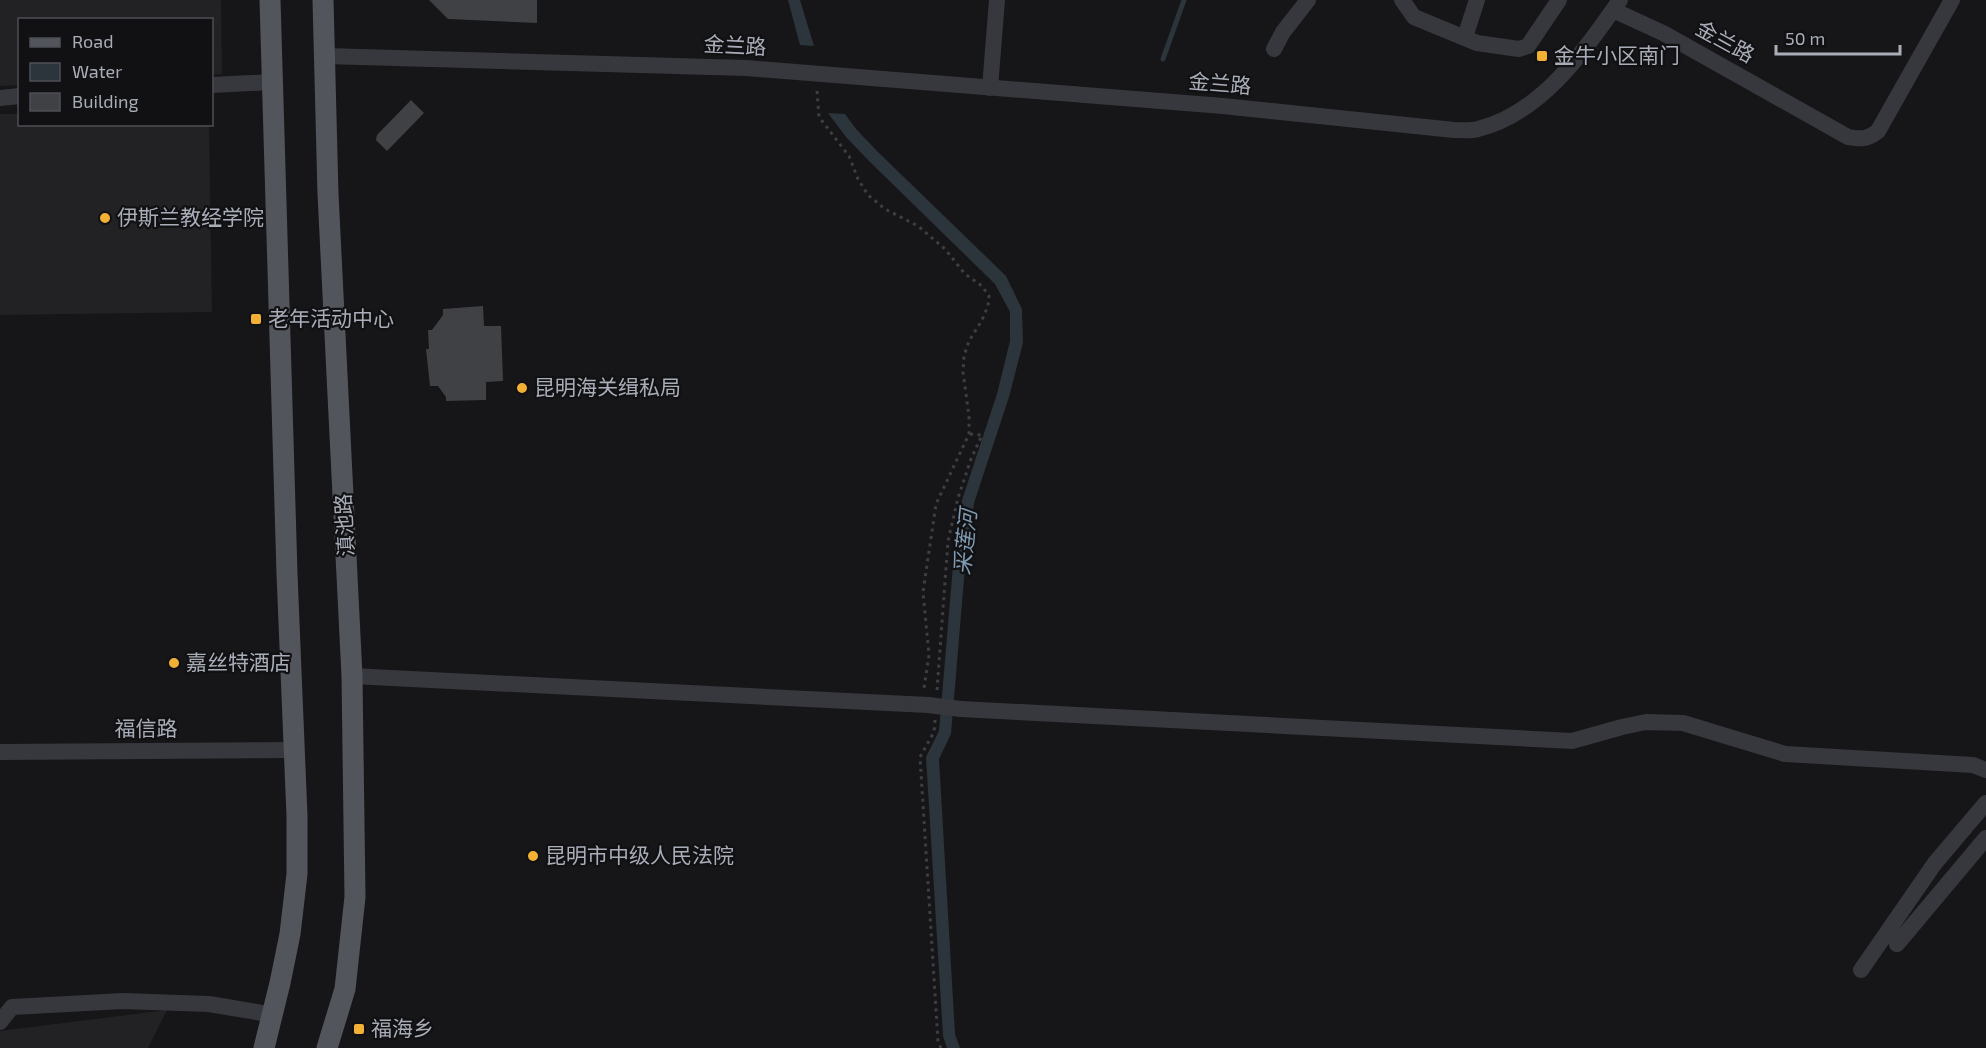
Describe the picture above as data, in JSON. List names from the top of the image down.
{
  "streets": {
    "main road": ["滇池路"],
    "street": ["金兰路", "福信路"]
  },
  "crossings": [
    ["金兰路", "滇池路"]
  ],
  "water": ["采莲河"],
  "places": {
    "transit": ["金牛小区南门", "老年活动中心", "福海乡"],
    "other": [
      "伊斯兰教经学院",
      "昆明海关缉私局",
      "嘉丝特酒店",
      "昆明市中级人民法院"
    ]
  },
  "legend": ["Road", "Water", "Building"],
  "scale_bar": "50 m"
}
